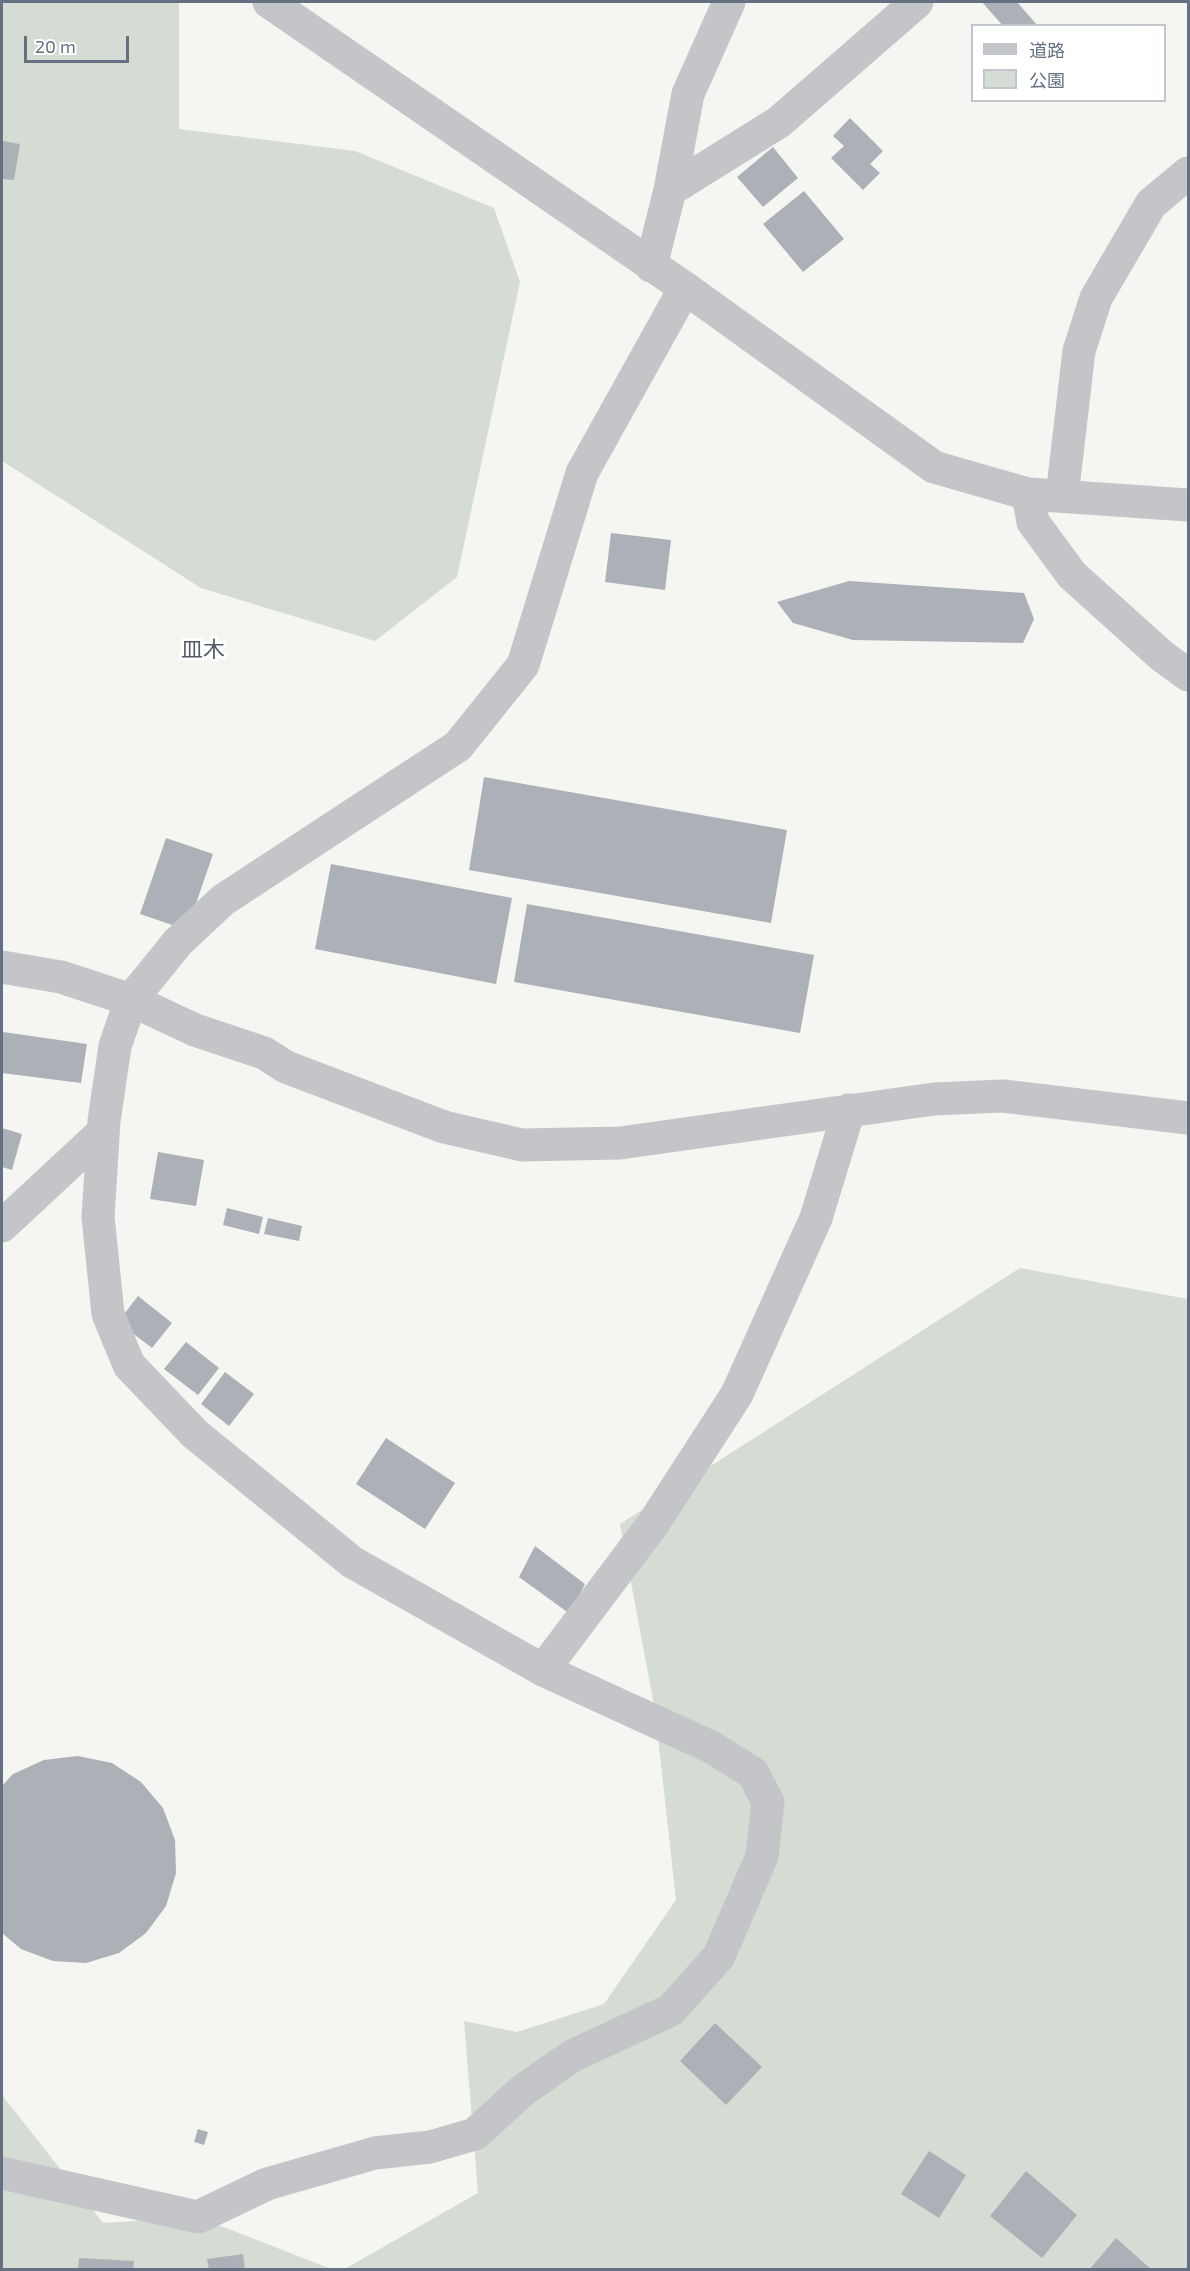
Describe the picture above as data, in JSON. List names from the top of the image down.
{
  "districts": ["皿木"],
  "legend": ["道路", "公園"],
  "scale_bar": "20 m"
}
